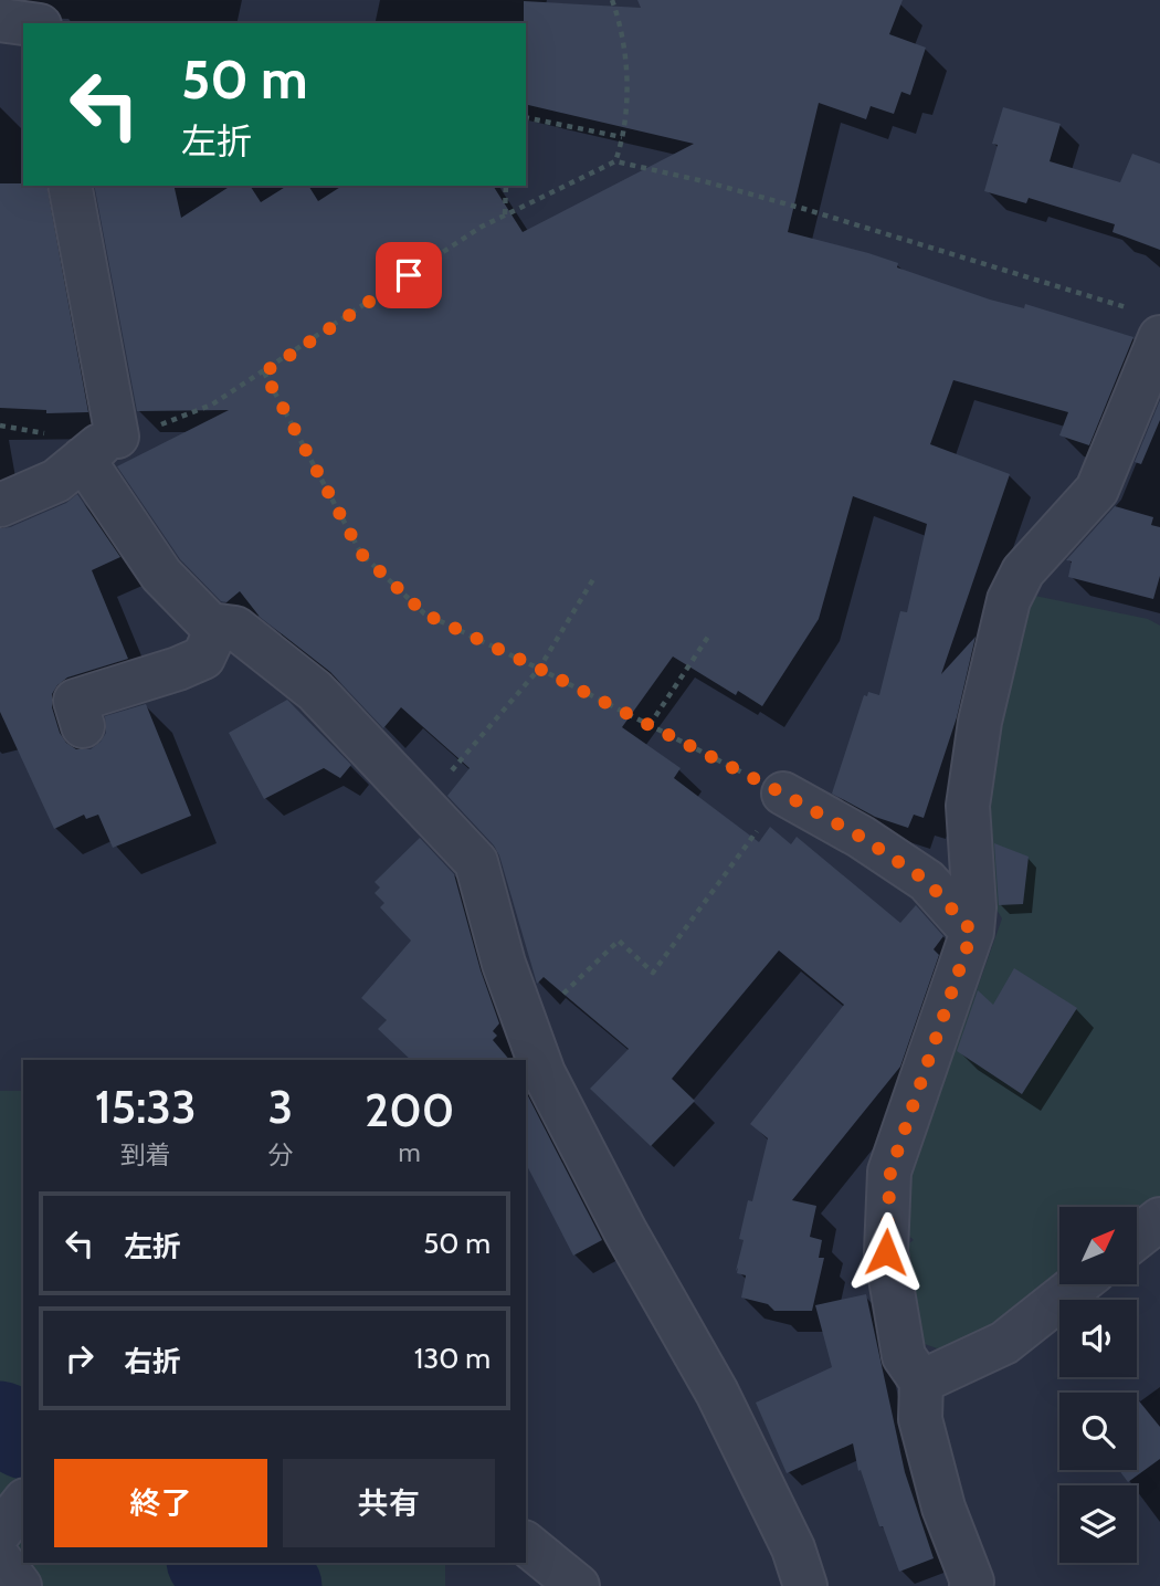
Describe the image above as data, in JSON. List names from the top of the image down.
{
  "north": "top right",
  "page": {
    "turn": ["50 m", "左折"],
    "eta": [
      "15:33",
      "到着",
      "3",
      "分",
      "200",
      "m"
    ],
    "list": [
      {
        "name": "左折",
        "value": "50 m"
      },
      {
        "name": "右折",
        "value": "130 m"
      }
    ],
    "buttons": ["終了", "共有"]
  }
}
